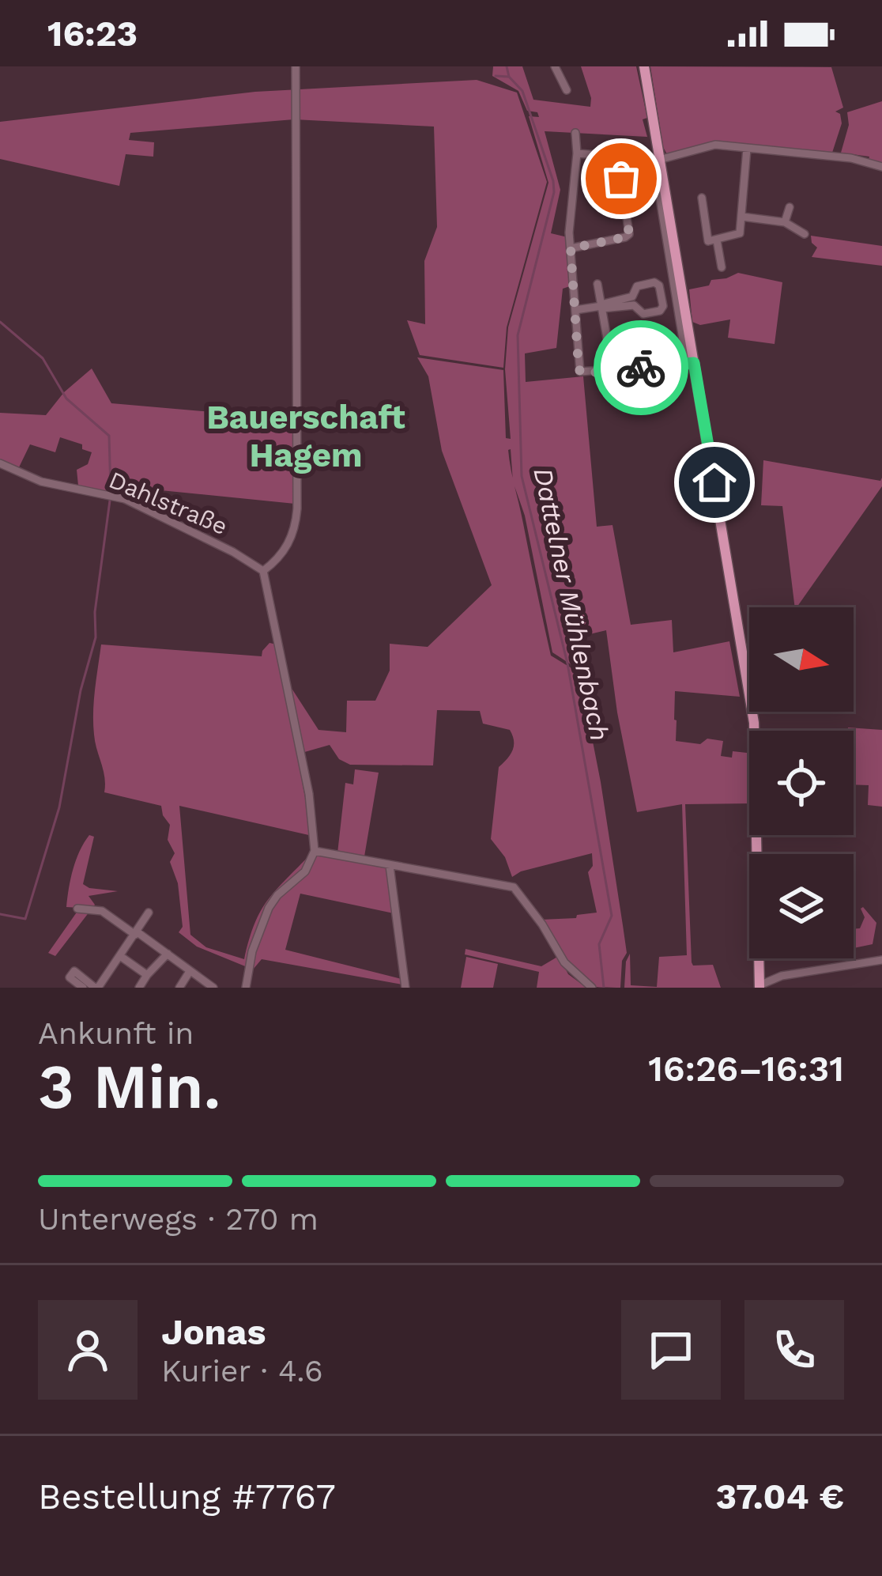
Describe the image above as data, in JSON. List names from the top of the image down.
{
  "streets": {
    "street": ["Dahlstraße"]
  },
  "districts": ["Bauerschaft Hagem"],
  "water": ["Dattelner Mühlenbach"],
  "north": "right",
  "page": {
    "status": "16:23",
    "heading": ["3 Min.", "Ankunft in", "16:26–16:31"],
    "panel": [
      "Jonas",
      "Kurier · 4.6",
      "Bestellung #7767",
      "37.04 €"
    ],
    "bar": "Unterwegs · 270 m"
  }
}
